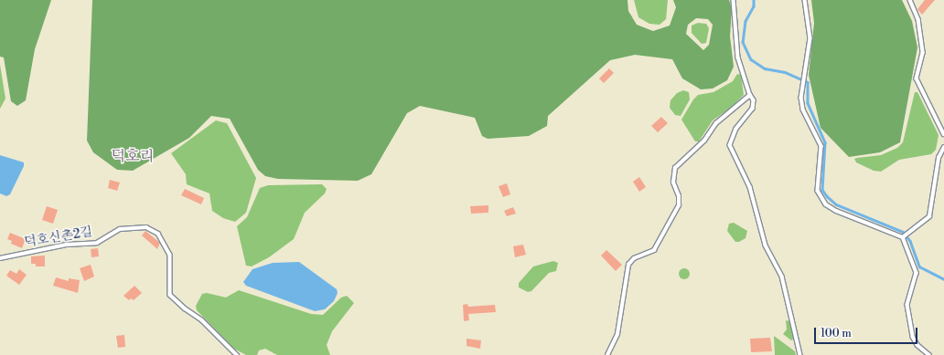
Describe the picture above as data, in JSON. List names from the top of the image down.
{
  "streets": {
    "lane": ["덕호신촌2길"]
  },
  "districts": ["덕호리"],
  "scale_bar": "100 m"
}
